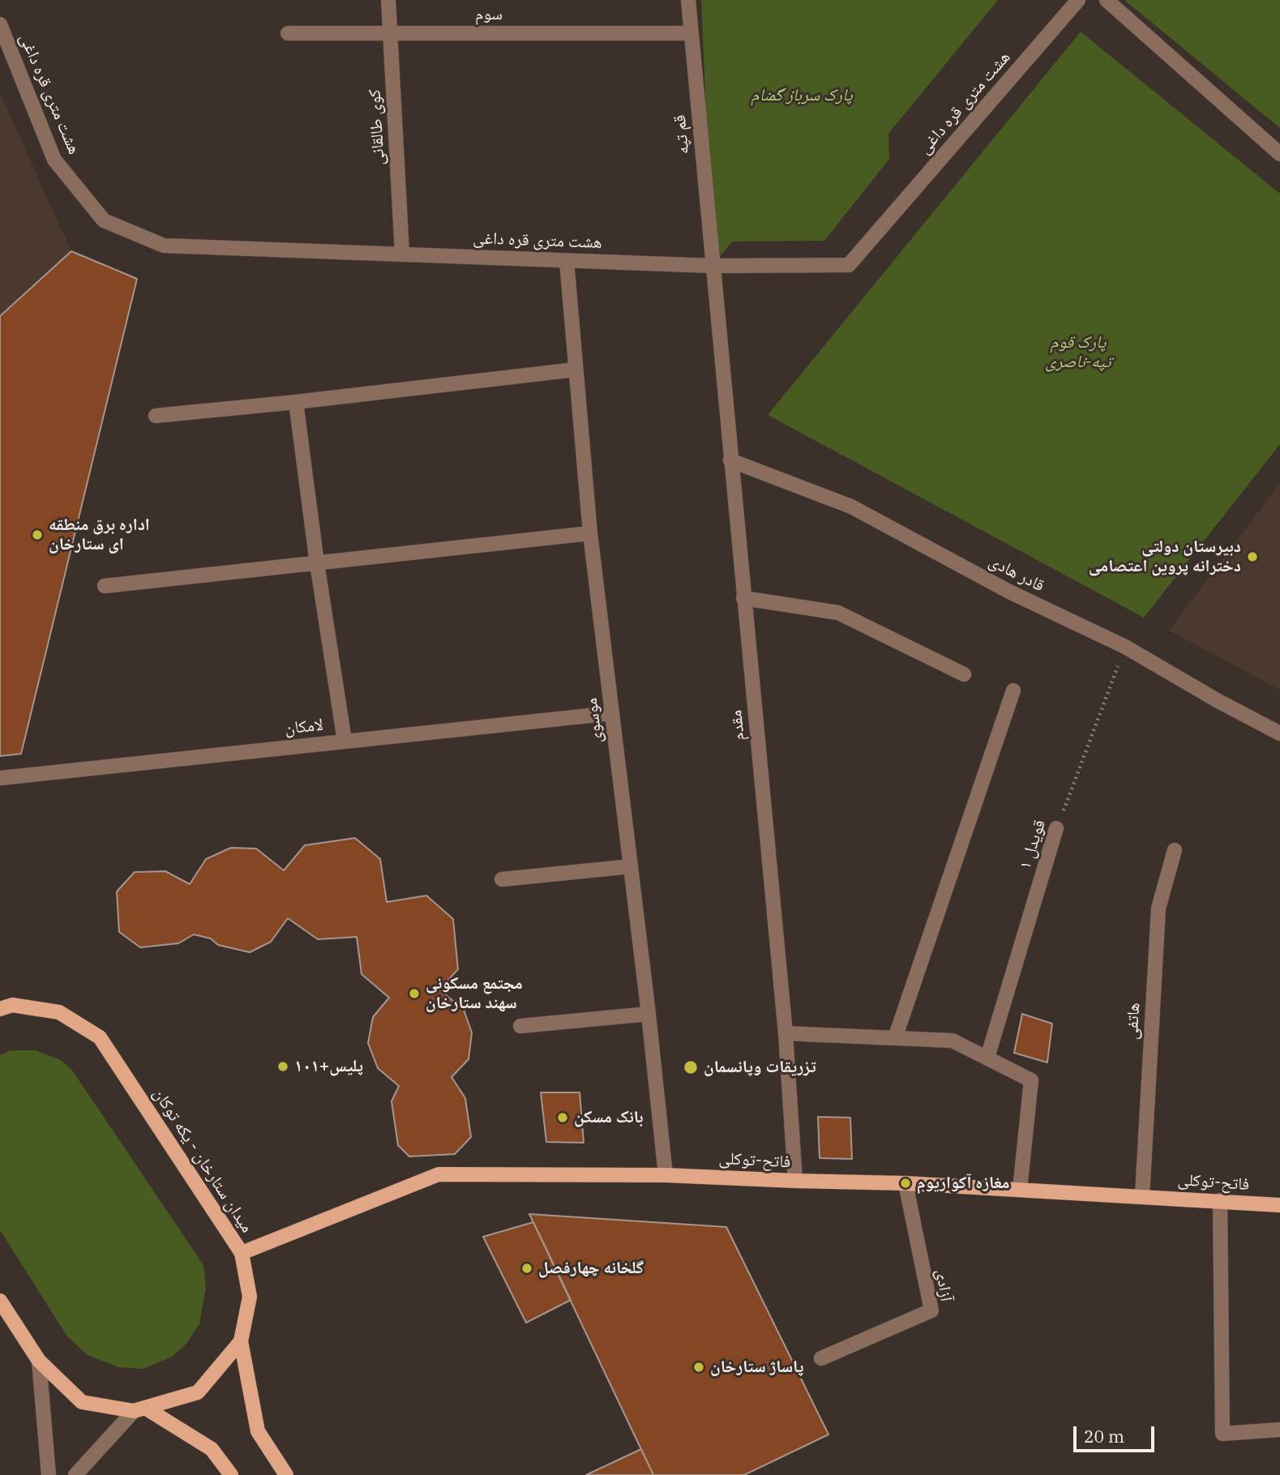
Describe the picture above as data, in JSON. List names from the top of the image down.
{
  "streets": {
    "main road": ["میدان ستارخان - یکه توکان", "فاتح-توکلی"],
    "street": [
      "سوم",
      "هشت متری قره داغی",
      "کوی طالقانی",
      "قم تپه",
      "قادر هادی",
      "موسوی",
      "مقدم",
      "لامکان",
      "قویدل ۱",
      "هاتفی",
      "آزادی"
    ]
  },
  "crossings": [
    ["سوم", "کوی طالقانی"],
    ["سوم", "قم تپه"],
    ["هشت متری قره داغی", "کوی طالقانی"],
    ["هشت متری قره داغی", "قم تپه"],
    ["هشت متری قره داغی", "موسوی"],
    ["هشت متری قره داغی", "مقدم"],
    ["قم تپه", "مقدم"],
    ["قادر هادی", "مقدم"],
    ["قادر هادی", "قویدل ۱"],
    ["موسوی", "لامکان"],
    ["موسوی", "فاتح-توکلی"],
    ["مقدم", "فاتح-توکلی"],
    ["هاتفی", "فاتح-توکلی"],
    ["میدان ستارخان - یکه توکان", "فاتح-توکلی"],
    ["فاتح-توکلی", "آزادی"]
  ],
  "parks": ["پارک سرباز گمنام", "پارک قوم تپه-ناصری"],
  "places": [
    "اداره برق منطقه ای ستارخان",
    "دبیرستان دولتی دخترانه پروین اعتصامی",
    "مجتمع مسکونی سهند ستارخان",
    "پلیس+۱۰۱",
    "تزریقات وپانسمان",
    "بانک مسکن",
    "مغازه آکواریوم",
    "گلخانه چهارفصل",
    "پاساژ ستارخان"
  ],
  "scale_bar": "20 m"
}
